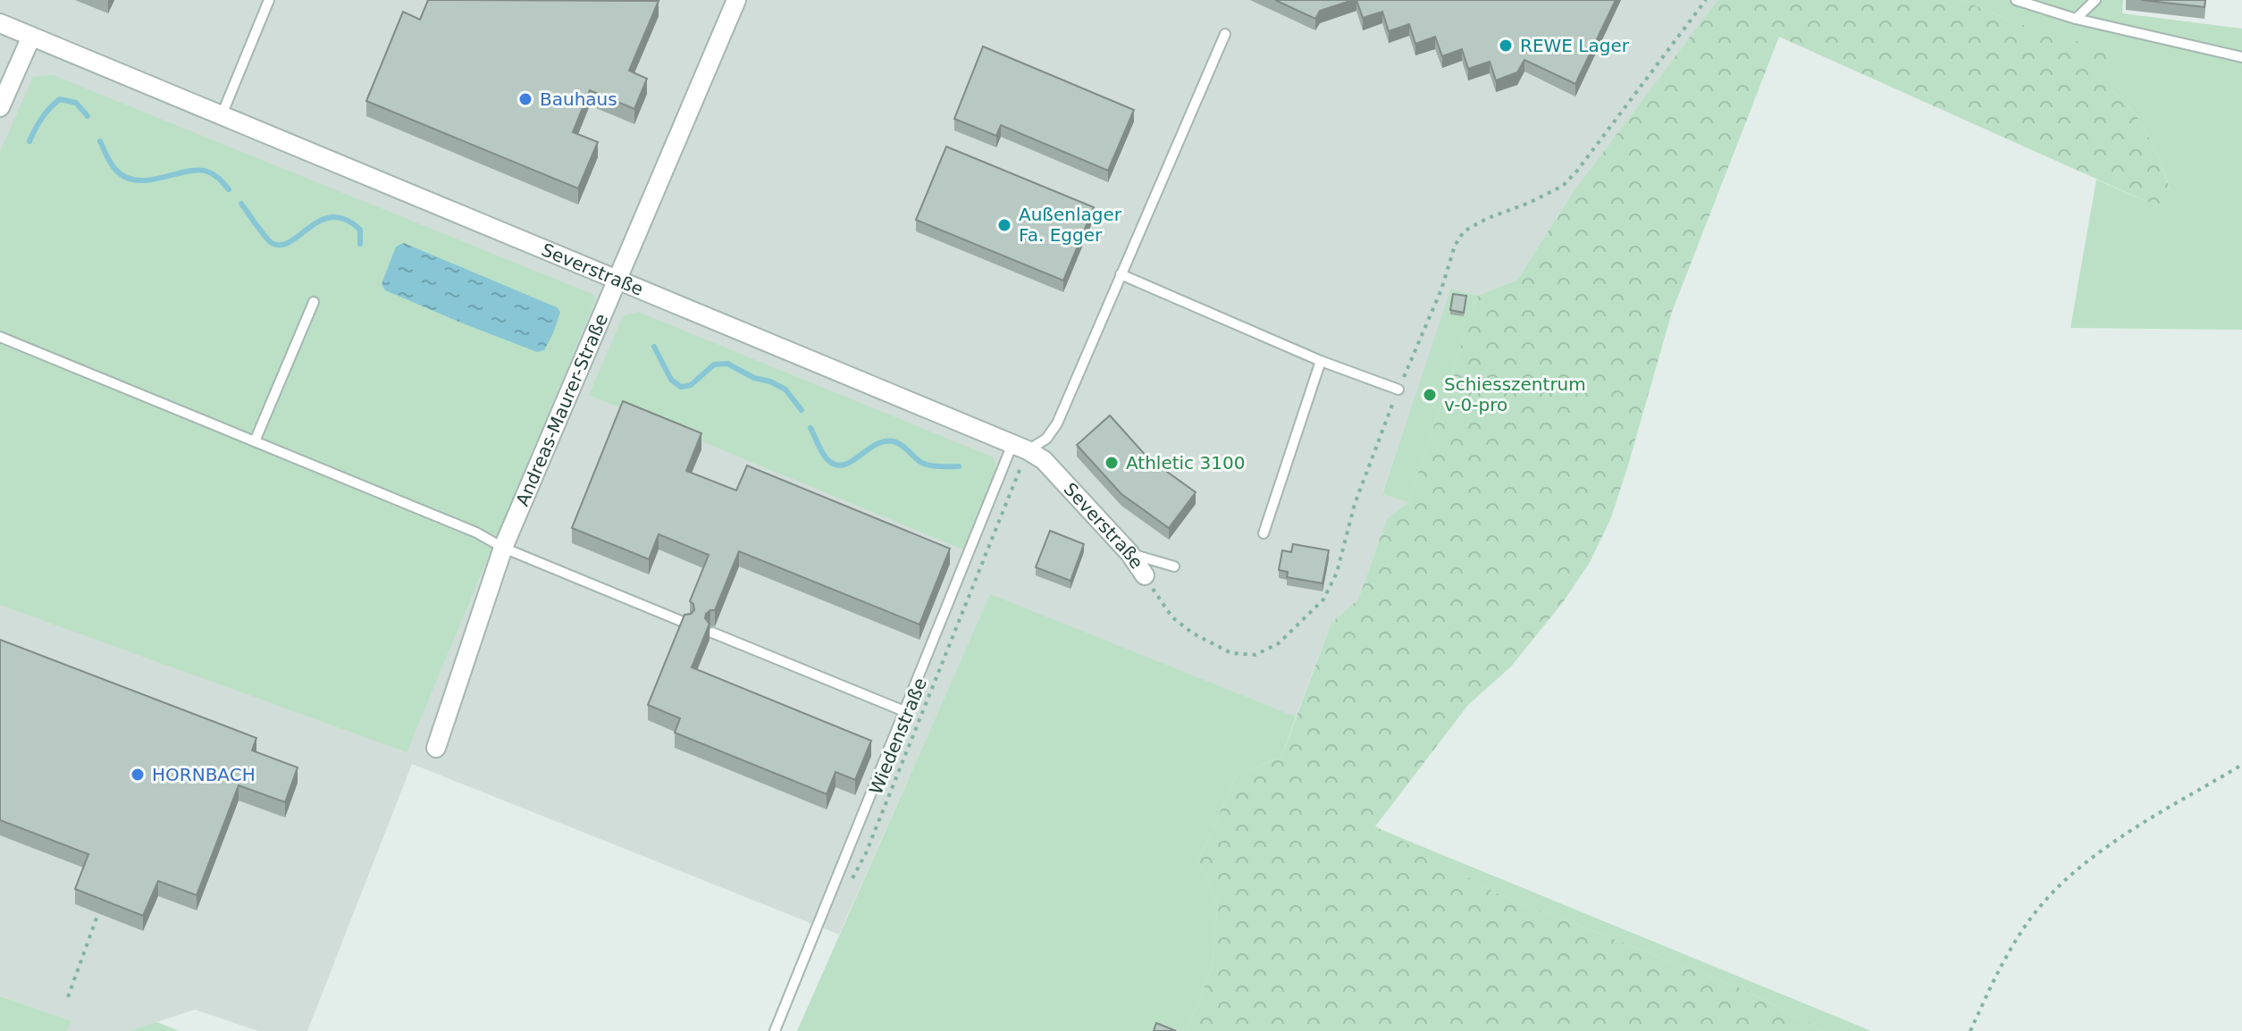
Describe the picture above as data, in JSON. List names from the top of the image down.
{
  "streets": {
    "street": ["Severstraße", "Andreas-Maurer-Straße"],
    "path": ["Wiedenstraße"]
  },
  "crossings": [
    ["Severstraße", "Andreas-Maurer-Straße"],
    ["Severstraße", "Wiedenstraße"]
  ],
  "places": [
    "REWE Lager",
    "Bauhaus",
    "Außenlager Fa. Egger",
    "Schiesszentrum v-0-pro",
    "Athletic 3100",
    "HORNBACH"
  ]
}
